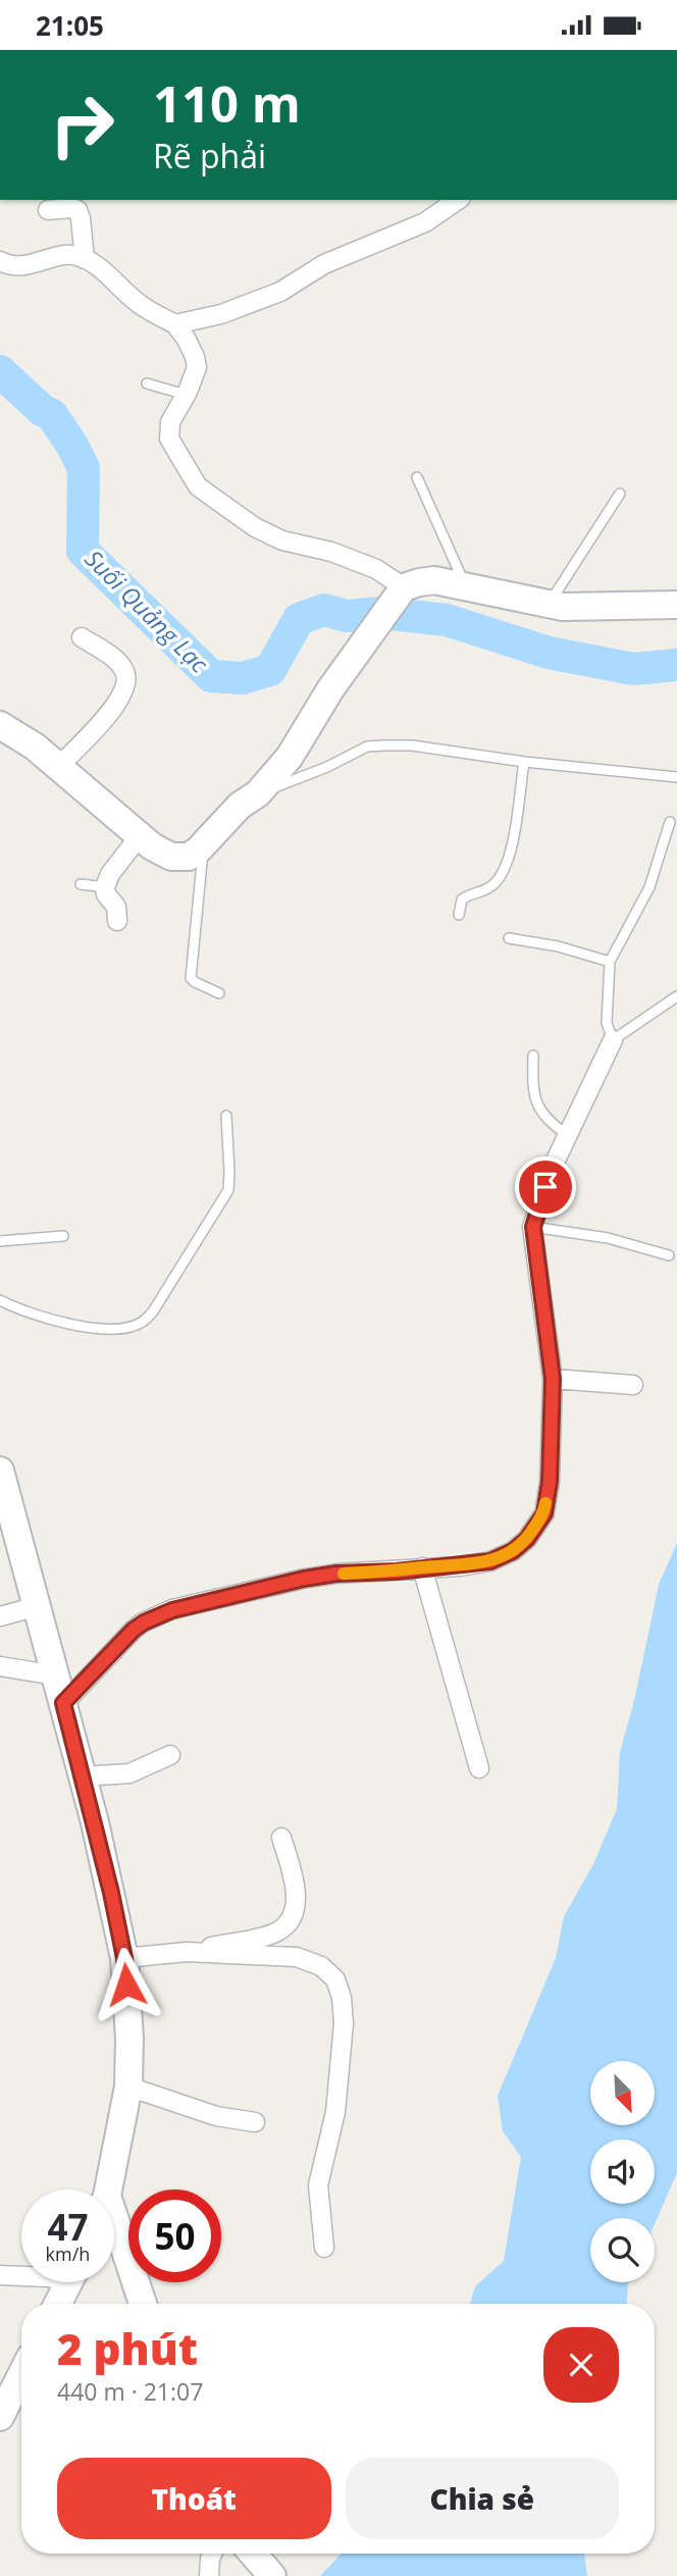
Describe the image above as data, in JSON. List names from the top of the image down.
{
  "water": ["Suối Quảng Lạc"],
  "north": "bottom right",
  "page": {
    "status": "21:05",
    "turn": ["110 m", "Rẽ phải"],
    "speed": "47 km/h",
    "limit": "50",
    "heading": ["2 phút", "440 m · 21:07"],
    "buttons": ["Thoát", "Chia sẻ"]
  }
}
